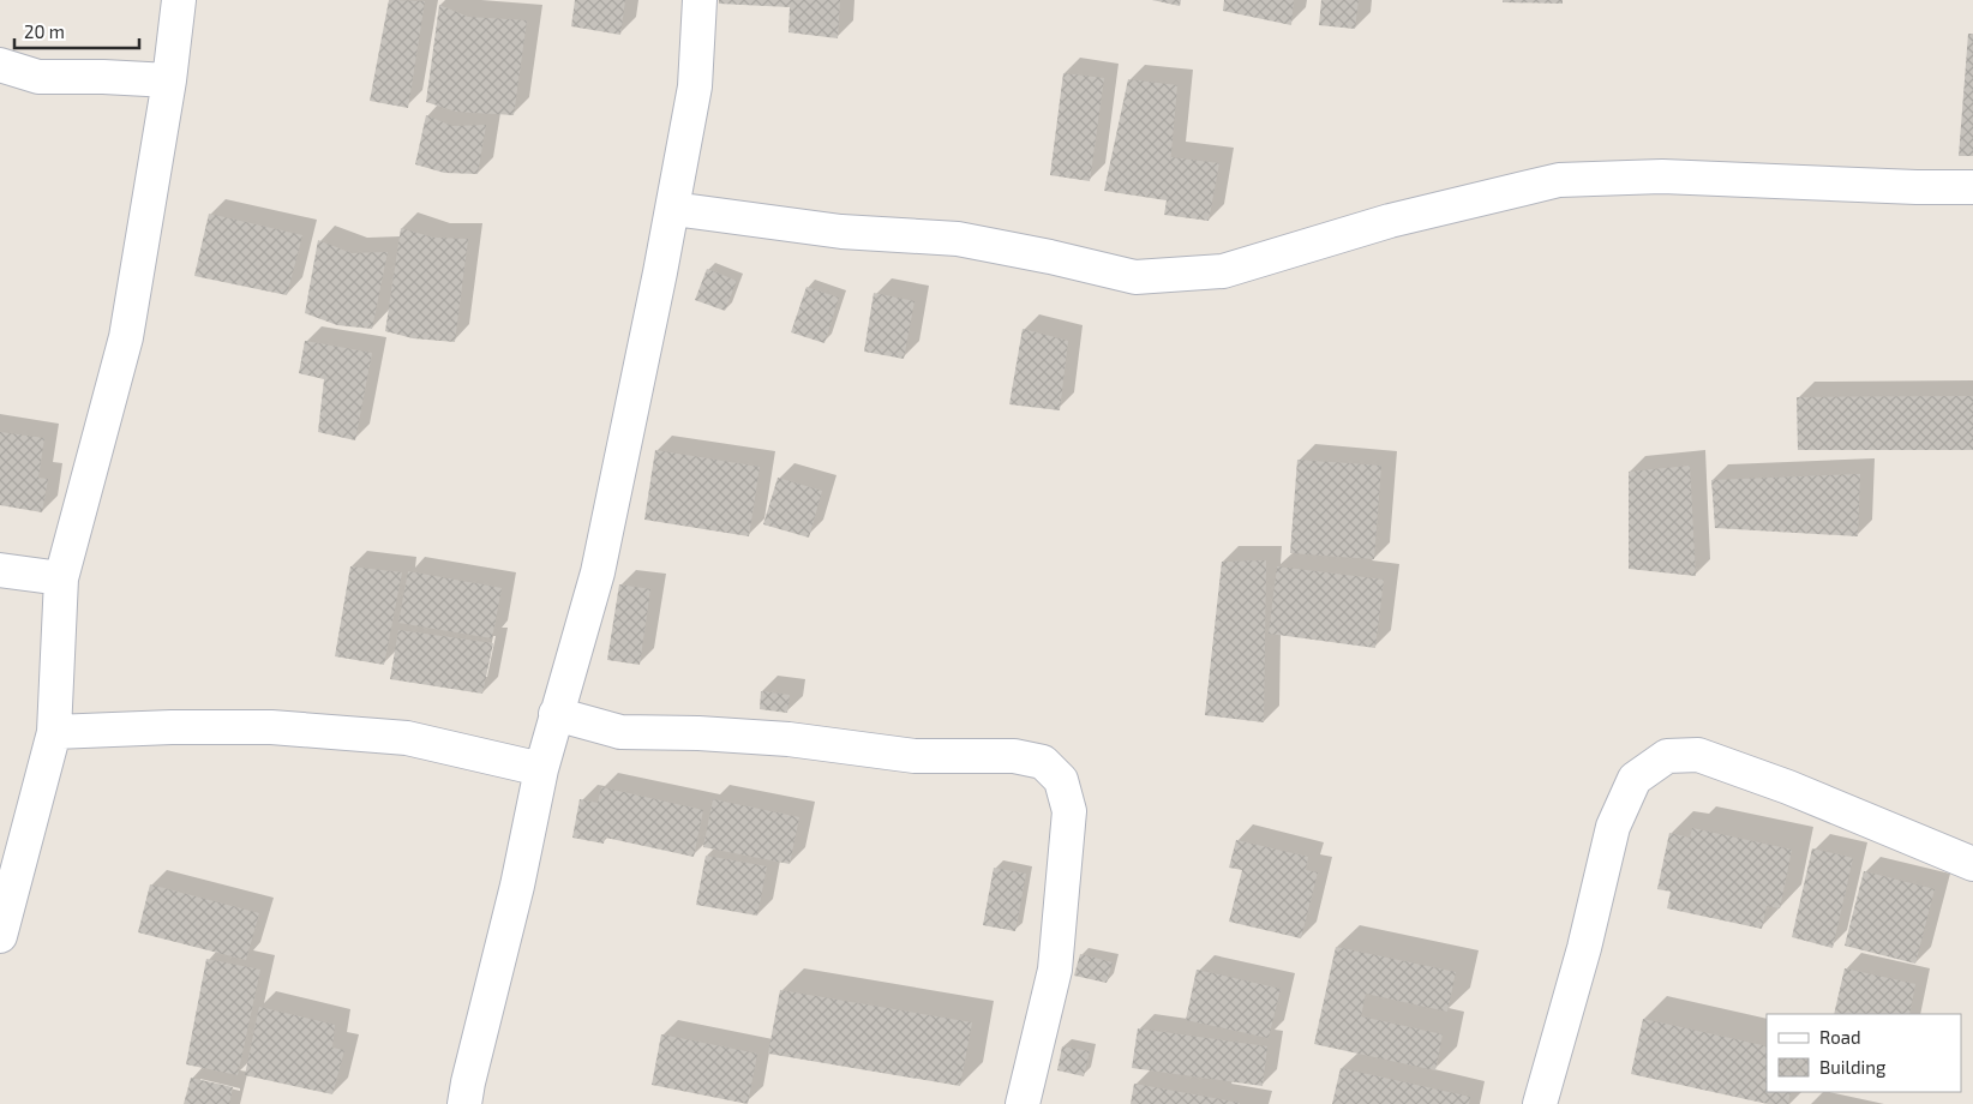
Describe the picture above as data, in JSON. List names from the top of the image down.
{
  "legend": ["Road", "Building"],
  "scale_bar": "20 m"
}
